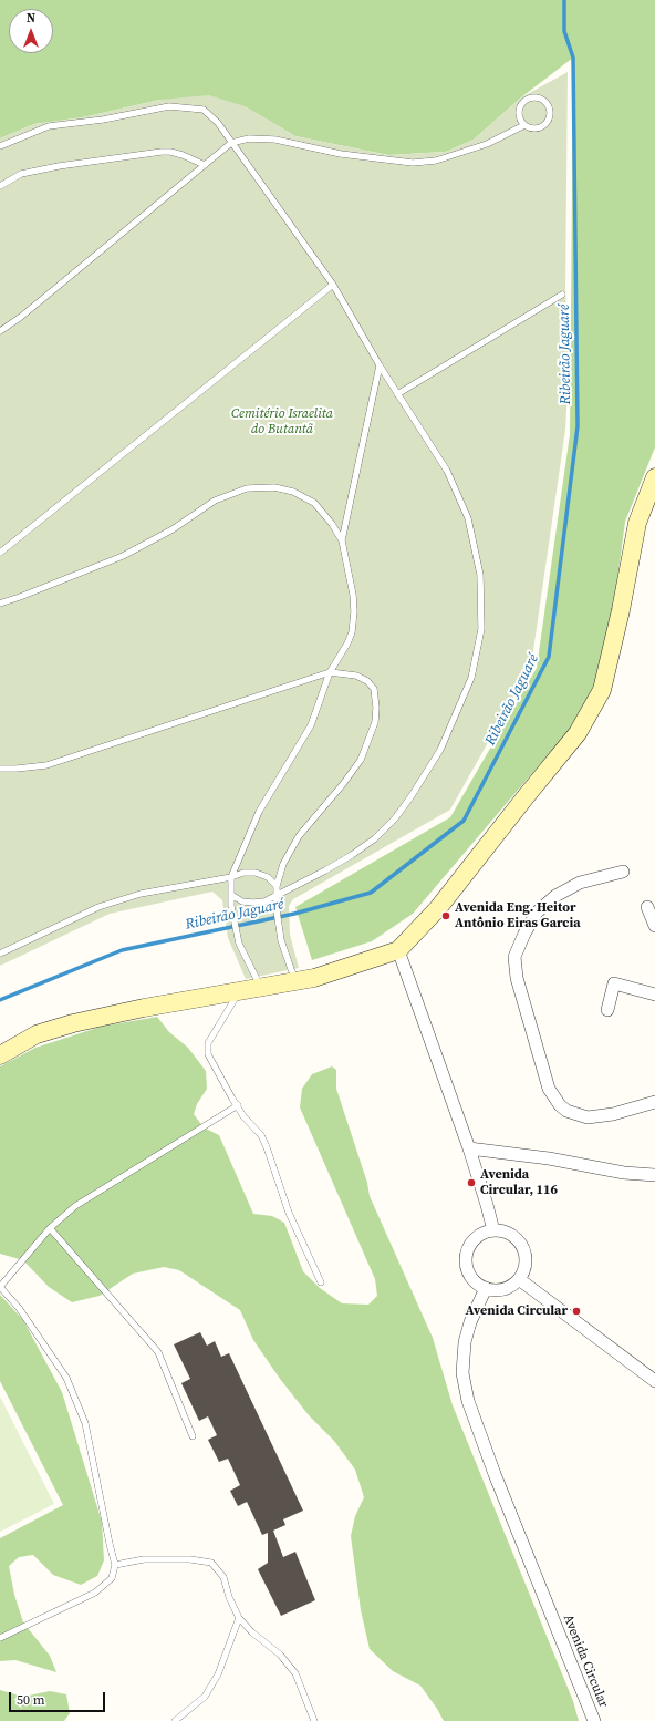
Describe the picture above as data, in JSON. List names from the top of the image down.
{
  "streets": {
    "street": ["Avenida Circular"]
  },
  "water": ["Ribeirão Jaguaré"],
  "parks": ["Cemitério Israelita do Butantã"],
  "places": ["Avenida Eng. Heitor Antônio Eiras Garcia", "Avenida Circular, 116", "Avenida Circular"],
  "scale_bar": "50 m",
  "north": "top"
}
